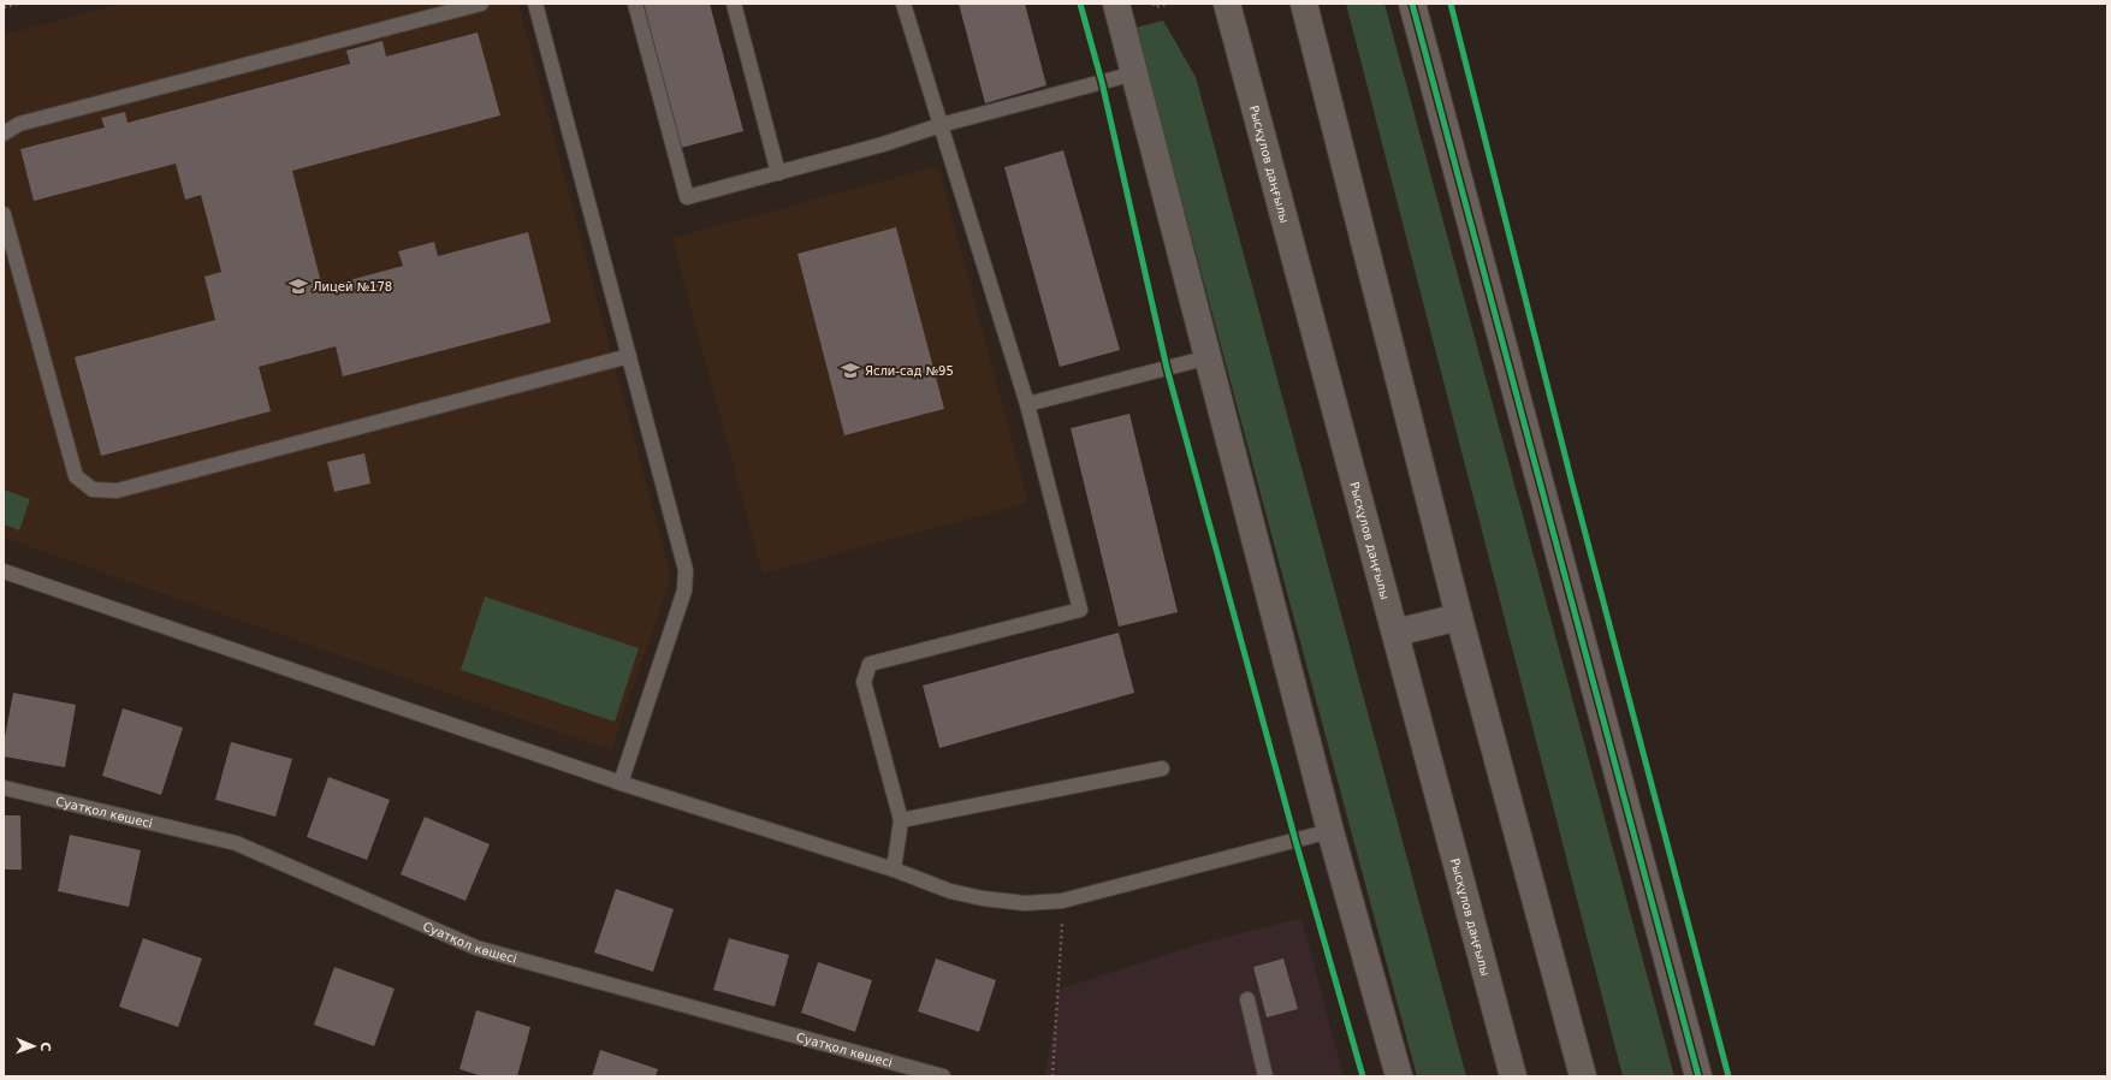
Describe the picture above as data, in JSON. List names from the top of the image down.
{
  "streets": {
    "main road": ["Рысқұлов даңғылы"],
    "lane": ["Суатқол көшесі"]
  },
  "places": {
    "school or university": ["Лицей №178", "Ясли-сад №95"]
  },
  "north": "right"
}
